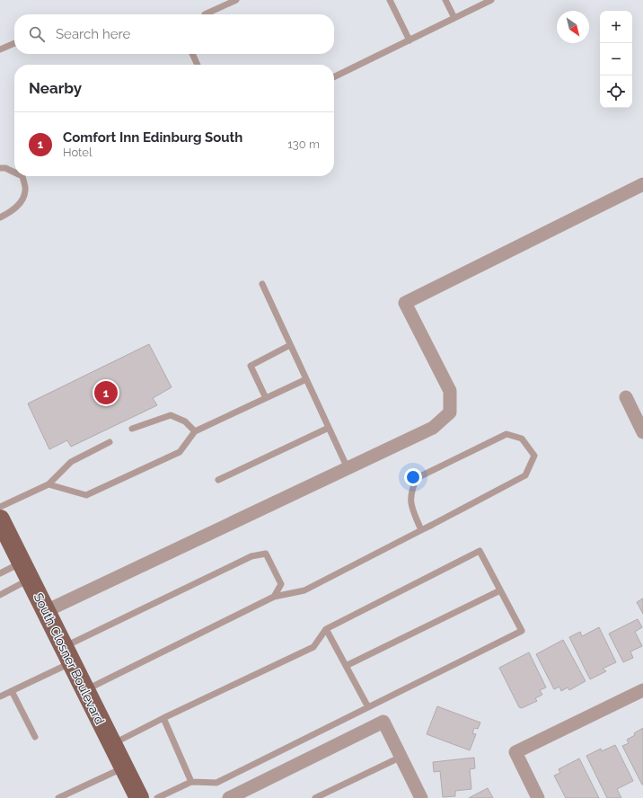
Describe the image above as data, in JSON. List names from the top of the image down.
{
  "streets": {
    "main road": ["South Closner Boulevard"]
  },
  "north": "bottom right",
  "page": {
    "map_buttons": ["+", "−"],
    "search": "Search here",
    "heading": "Nearby",
    "list": [
      {
        "mark": "1",
        "name": "Comfort Inn Edinburg South",
        "note": "Hotel",
        "value": "130 m"
      }
    ],
    "pins": "1"
  }
}
